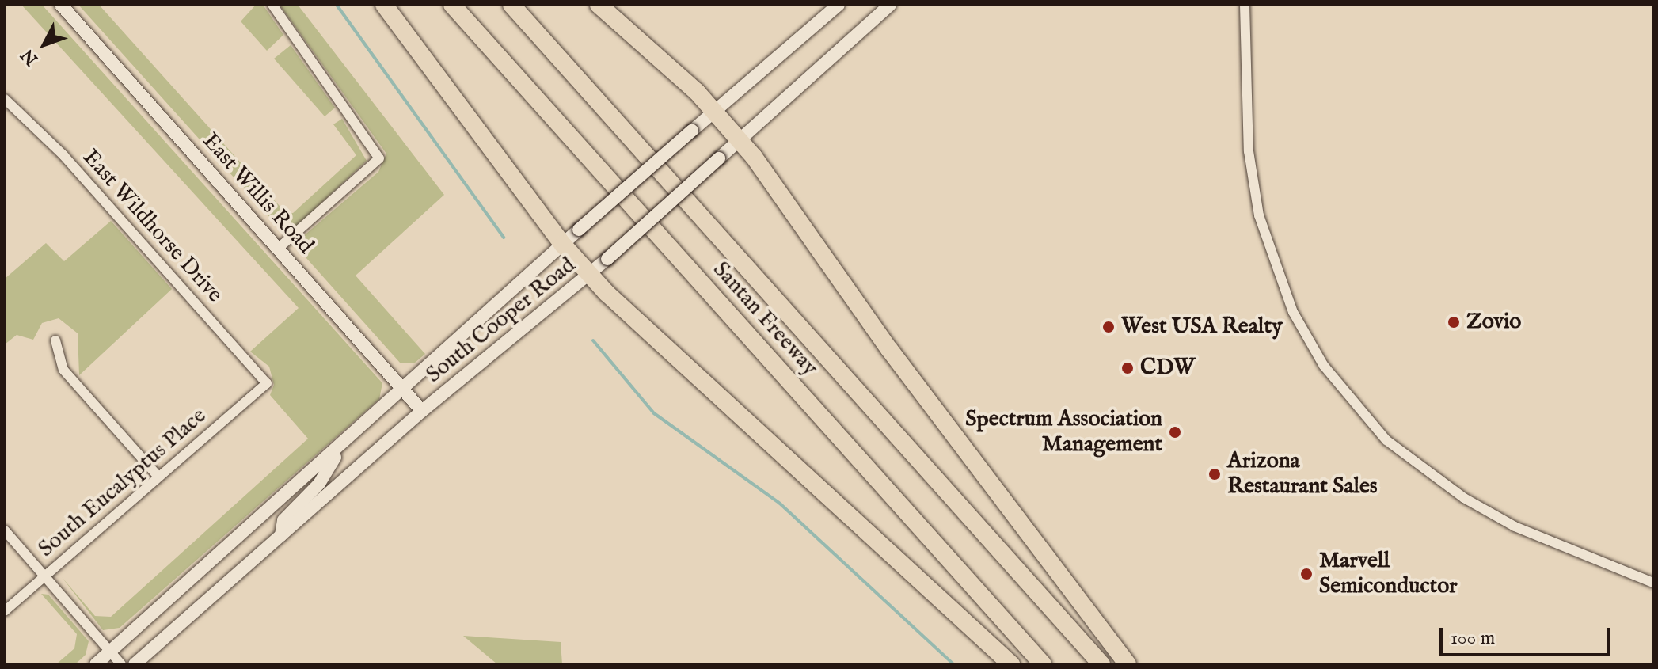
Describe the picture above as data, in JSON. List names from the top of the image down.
{
  "streets": {
    "highway": ["Santan Freeway"],
    "main road": ["East Willis Road", "South Cooper Road"],
    "street": ["East Wildhorse Drive", "South Eucalyptus Place"]
  },
  "crossings": [
    ["East Willis Road", "South Cooper Road"],
    ["East Wildhorse Drive", "South Eucalyptus Place"]
  ],
  "places": [
    "Zovio",
    "West USA Realty",
    "CDW",
    "Spectrum Association Management",
    "Arizona Restaurant Sales",
    "Marvell Semiconductor"
  ],
  "scale_bar": "100 m",
  "north": "bottom left"
}
